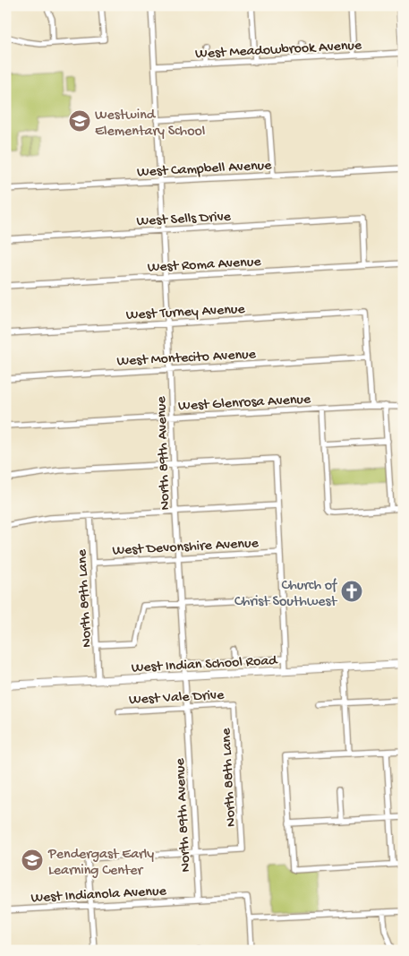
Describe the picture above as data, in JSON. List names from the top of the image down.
{
  "streets": {
    "main road": ["West Indian School Road"],
    "street": [
      "West Meadowbrook Avenue",
      "West Campbell Avenue",
      "West Sells Drive",
      "West Roma Avenue",
      "West Turney Avenue",
      "West Montecito Avenue",
      "West Glenrosa Avenue",
      "North 89th Avenue",
      "West Devonshire Avenue",
      "North 89th Lane",
      "West Vale Drive",
      "North 88th Lane",
      "West Indianola Avenue"
    ]
  },
  "crossings": [
    ["West Meadowbrook Avenue", "North 89th Avenue"],
    ["West Campbell Avenue", "North 89th Avenue"],
    ["West Sells Drive", "West Roma Avenue"],
    ["West Sells Drive", "North 89th Avenue"],
    ["West Roma Avenue", "North 89th Avenue"],
    ["West Turney Avenue", "West Montecito Avenue"],
    ["West Turney Avenue", "North 89th Avenue"],
    ["West Montecito Avenue", "North 89th Avenue"],
    ["West Glenrosa Avenue", "North 89th Avenue"],
    ["North 89th Avenue", "West Devonshire Avenue"],
    ["North 89th Avenue", "West Indian School Road"],
    ["North 89th Avenue", "West Vale Drive"],
    ["North 89th Avenue", "North 88th Lane"],
    ["North 89th Avenue", "West Indianola Avenue"],
    ["West Devonshire Avenue", "North 89th Lane"],
    ["North 89th Lane", "West Indian School Road"],
    ["West Vale Drive", "North 88th Lane"]
  ],
  "places": {
    "school or university": ["Westwind Elementary School", "Pendergast Early Learning Center"],
    "church": ["Church of Christ Southwest"]
  }
}
